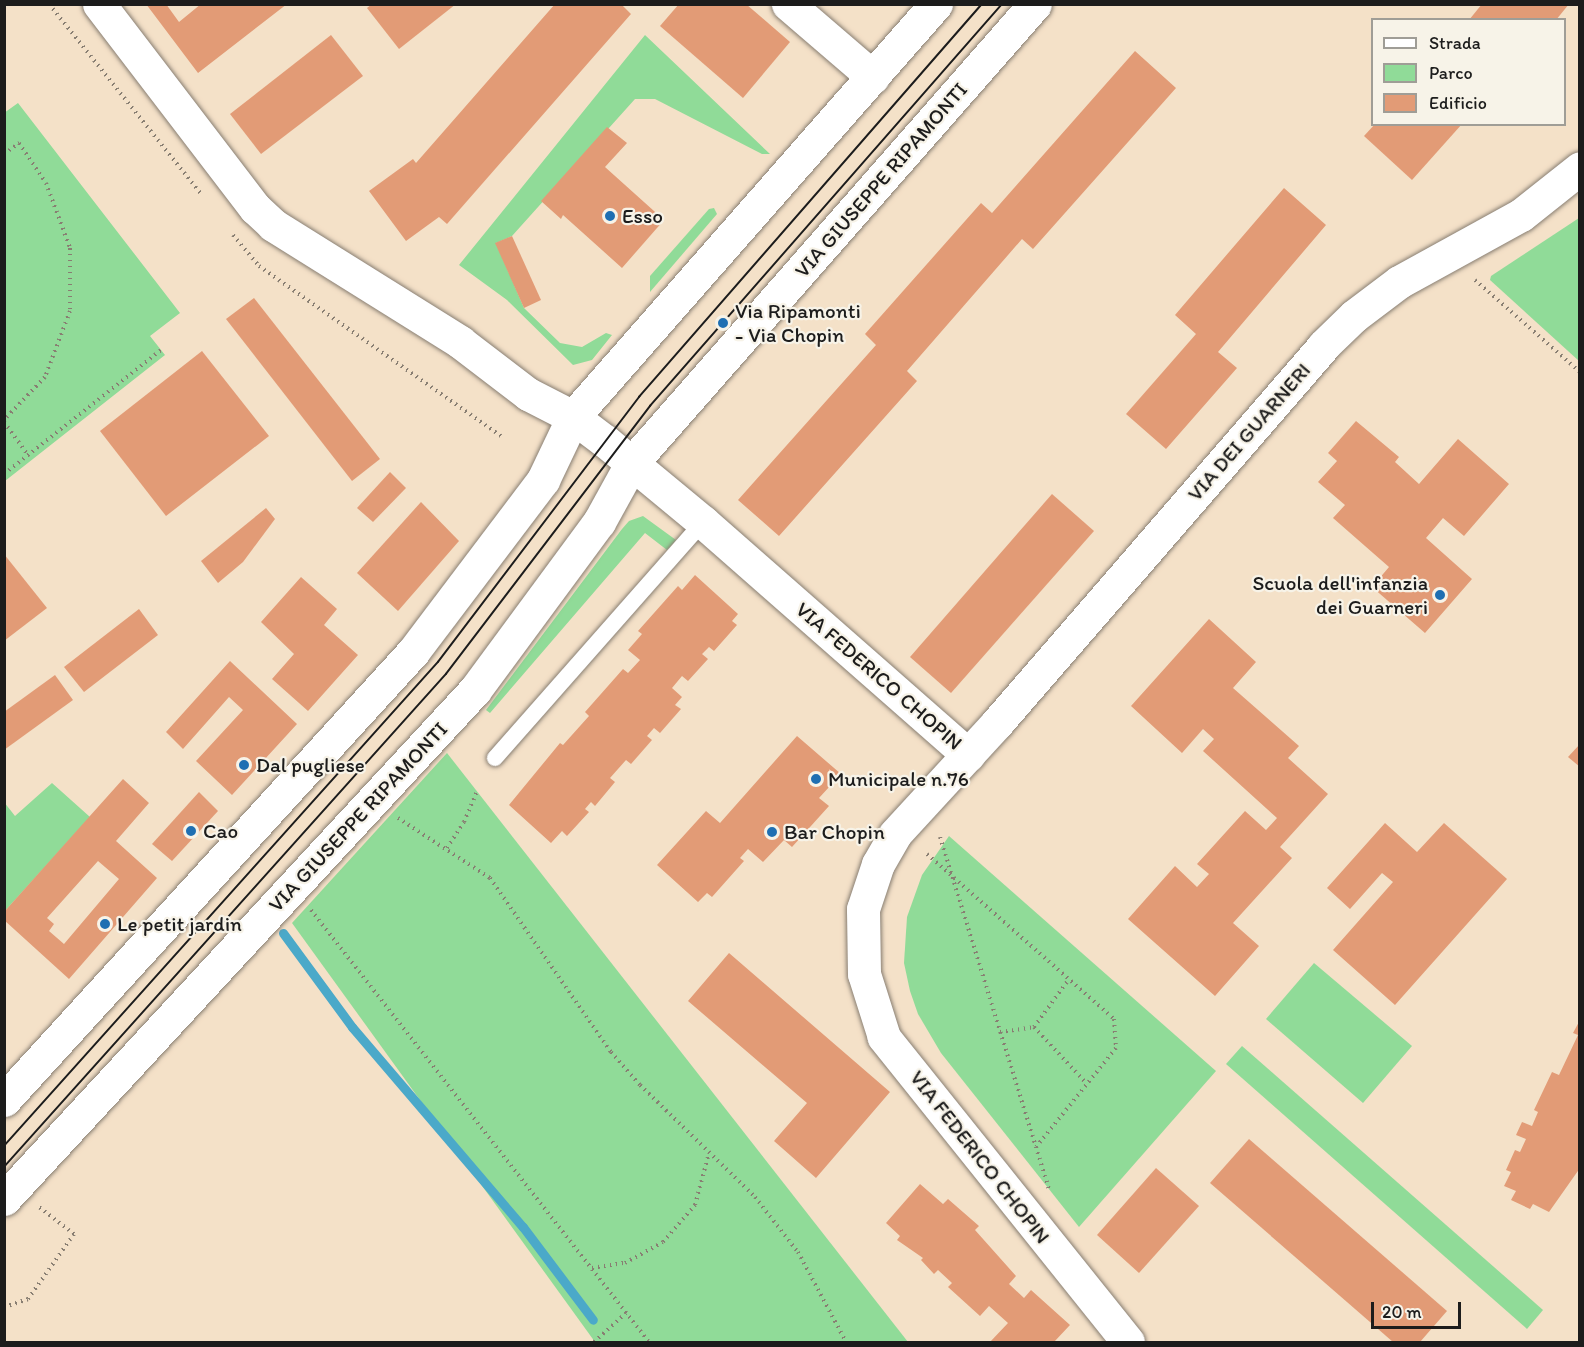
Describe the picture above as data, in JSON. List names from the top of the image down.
{
  "streets": {
    "street": ["VIA GIUSEPPE RIPAMONTI", "VIA DEI GUARNERI", "VIA FEDERICO CHOPIN"]
  },
  "crossings": [
    ["VIA GIUSEPPE RIPAMONTI", "VIA FEDERICO CHOPIN"],
    ["VIA DEI GUARNERI", "VIA FEDERICO CHOPIN"]
  ],
  "places": [
    "Esso",
    "Via Ripamonti - Via Chopin",
    "Scuola dell'infanzia dei Guarneri",
    "Dal pugliese",
    "Municipale n.76",
    "Cao",
    "Bar Chopin",
    "Le petit jardin"
  ],
  "legend": ["Strada", "Parco", "Edificio"],
  "scale_bar": "20 m"
}
